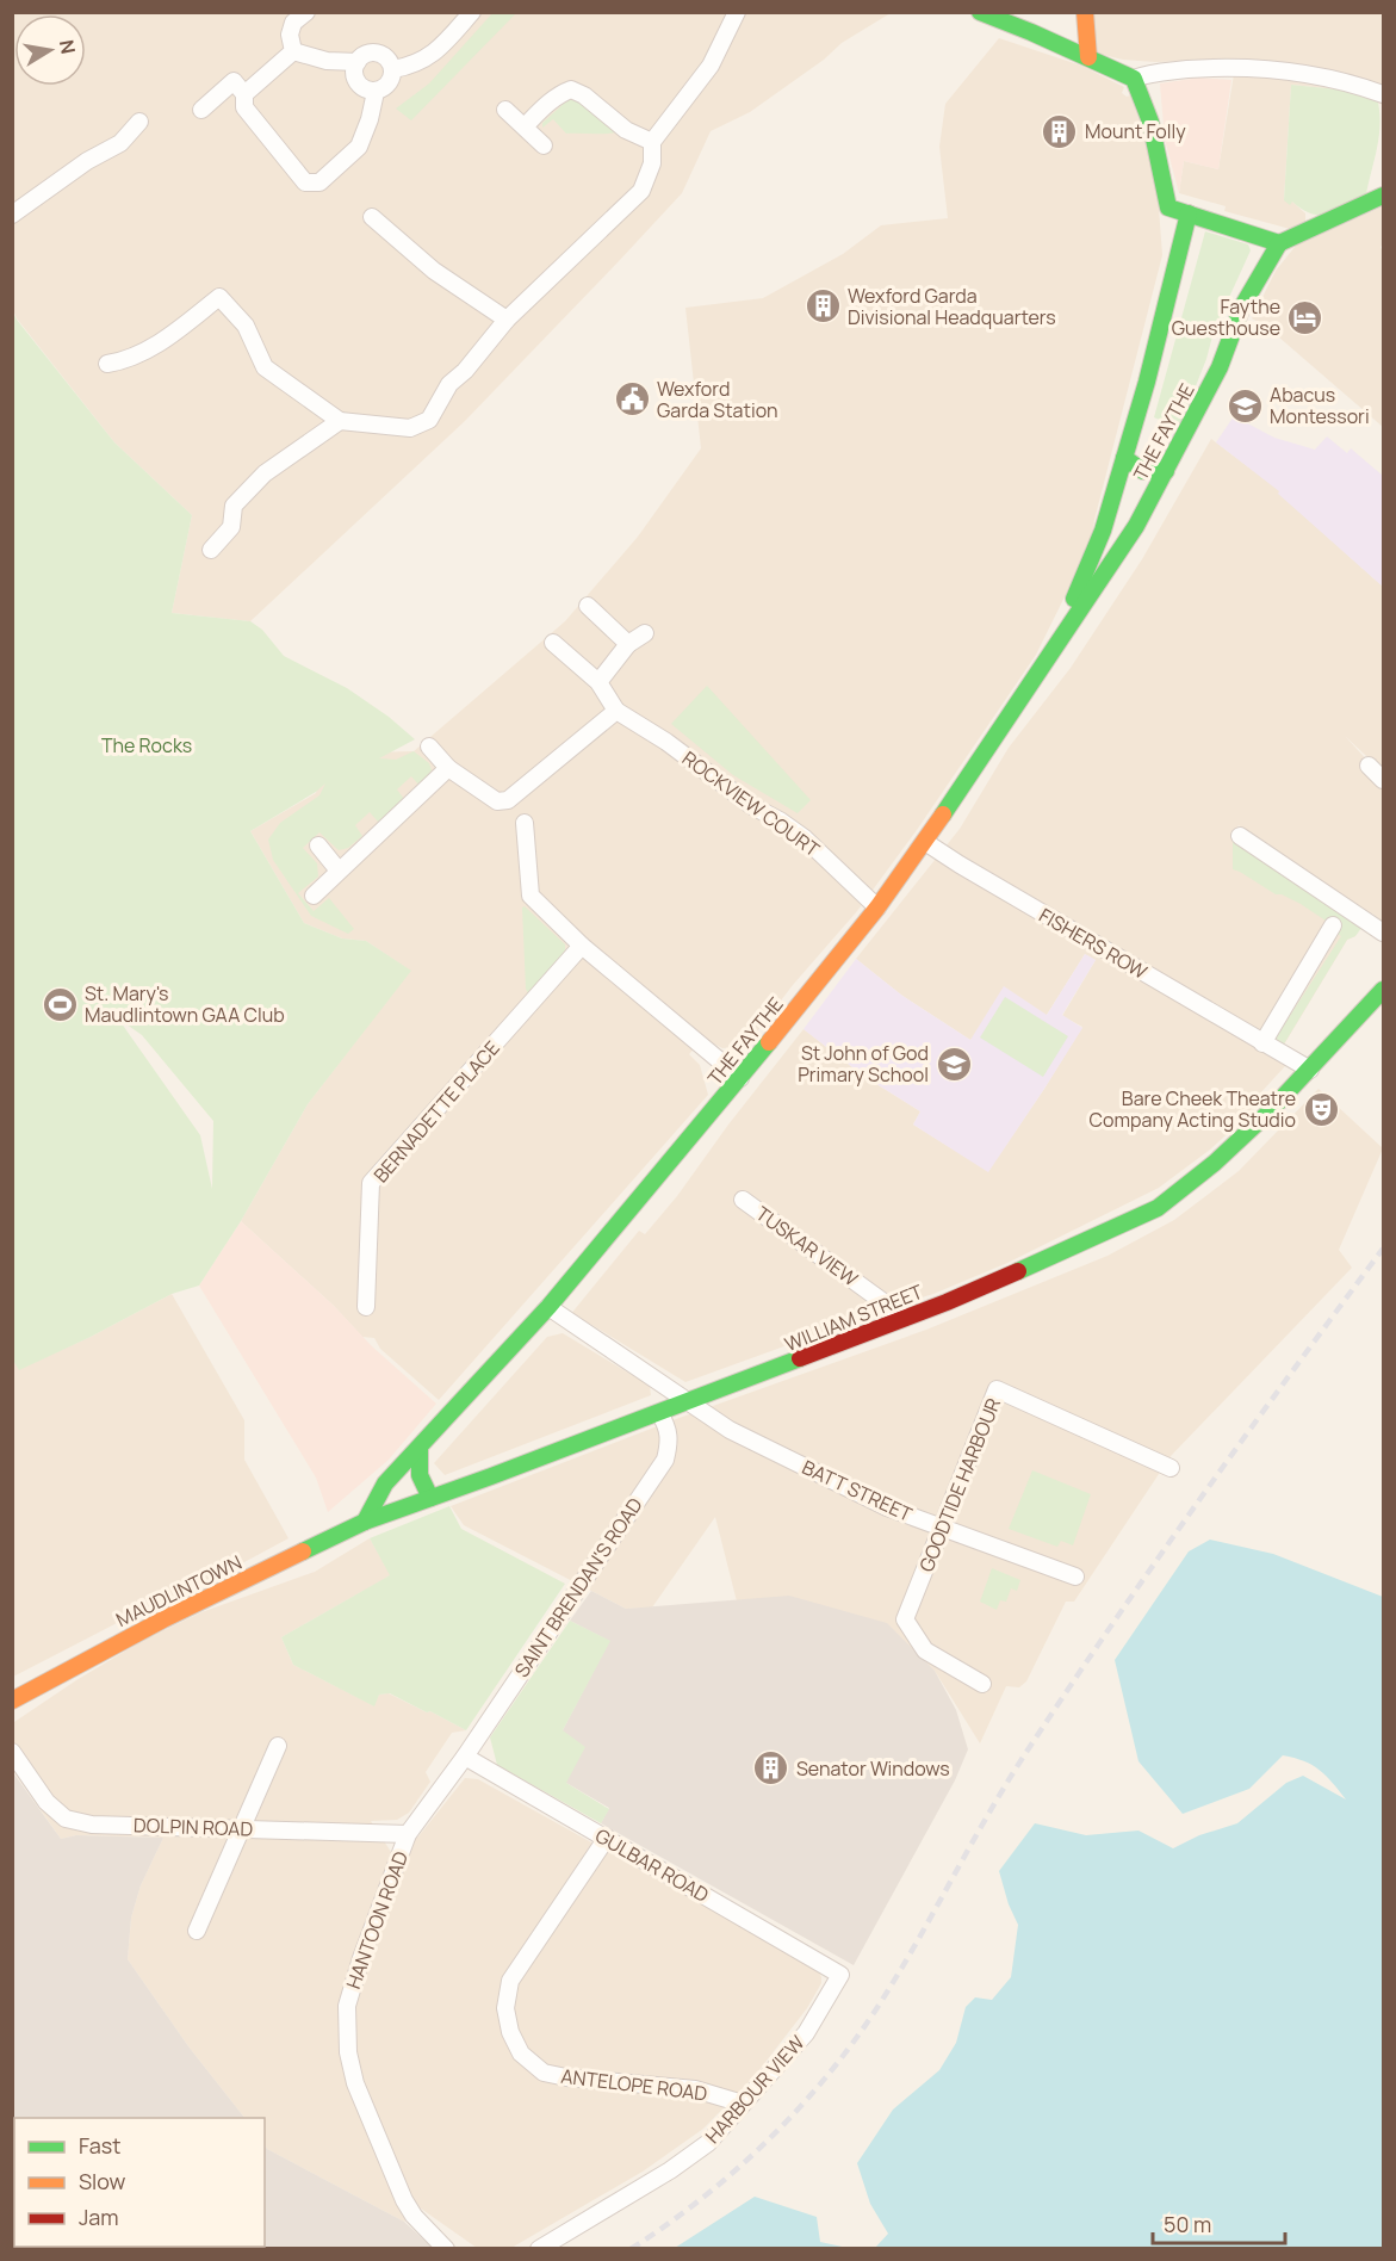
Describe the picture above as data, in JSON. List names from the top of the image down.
{
  "streets": {
    "street": [
      "THE FAYTHE",
      "ROCKVIEW COURT",
      "FISHERS ROW",
      "BERNADETTE PLACE",
      "TUSKAR VIEW",
      "WILLIAM STREET",
      "GOODTIDE HARBOUR",
      "BATT STREET",
      "SAINT BRENDAN'S ROAD",
      "MAUDLINTOWN",
      "DOLPIN ROAD",
      "GULBAR ROAD",
      "HANTOON ROAD",
      "ANTELOPE ROAD",
      "HARBOUR VIEW"
    ]
  },
  "crossings": [
    ["THE FAYTHE", "ROCKVIEW COURT"],
    ["THE FAYTHE", "FISHERS ROW"],
    ["THE FAYTHE", "WILLIAM STREET"],
    ["THE FAYTHE", "MAUDLINTOWN"],
    ["FISHERS ROW", "WILLIAM STREET"],
    ["TUSKAR VIEW", "WILLIAM STREET"],
    ["WILLIAM STREET", "BATT STREET"],
    ["WILLIAM STREET", "SAINT BRENDAN'S ROAD"],
    ["WILLIAM STREET", "MAUDLINTOWN"],
    ["GOODTIDE HARBOUR", "BATT STREET"],
    ["SAINT BRENDAN'S ROAD", "GULBAR ROAD"],
    ["SAINT BRENDAN'S ROAD", "HANTOON ROAD"],
    ["DOLPIN ROAD", "HANTOON ROAD"],
    ["GULBAR ROAD", "HANTOON ROAD"],
    ["GULBAR ROAD", "ANTELOPE ROAD"],
    ["GULBAR ROAD", "HARBOUR VIEW"],
    ["ANTELOPE ROAD", "HARBOUR VIEW"]
  ],
  "parks": ["The Rocks"],
  "places": {
    "building": ["Mount Folly", "Wexford Garda Divisional Headquarters", "Senator Windows"],
    "hotel": ["Faythe Guesthouse"],
    "public building": ["Wexford Garda Station"],
    "school or university": ["Abacus Montessori", "St John of God Primary School"],
    "sports": ["St. Mary's Maudlintown GAA Club"],
    "theatre": ["Bare Cheek Theatre Company Acting Studio"]
  },
  "legend": ["Fast", "Slow", "Jam"],
  "scale_bar": "50 m",
  "north": "right"
}
